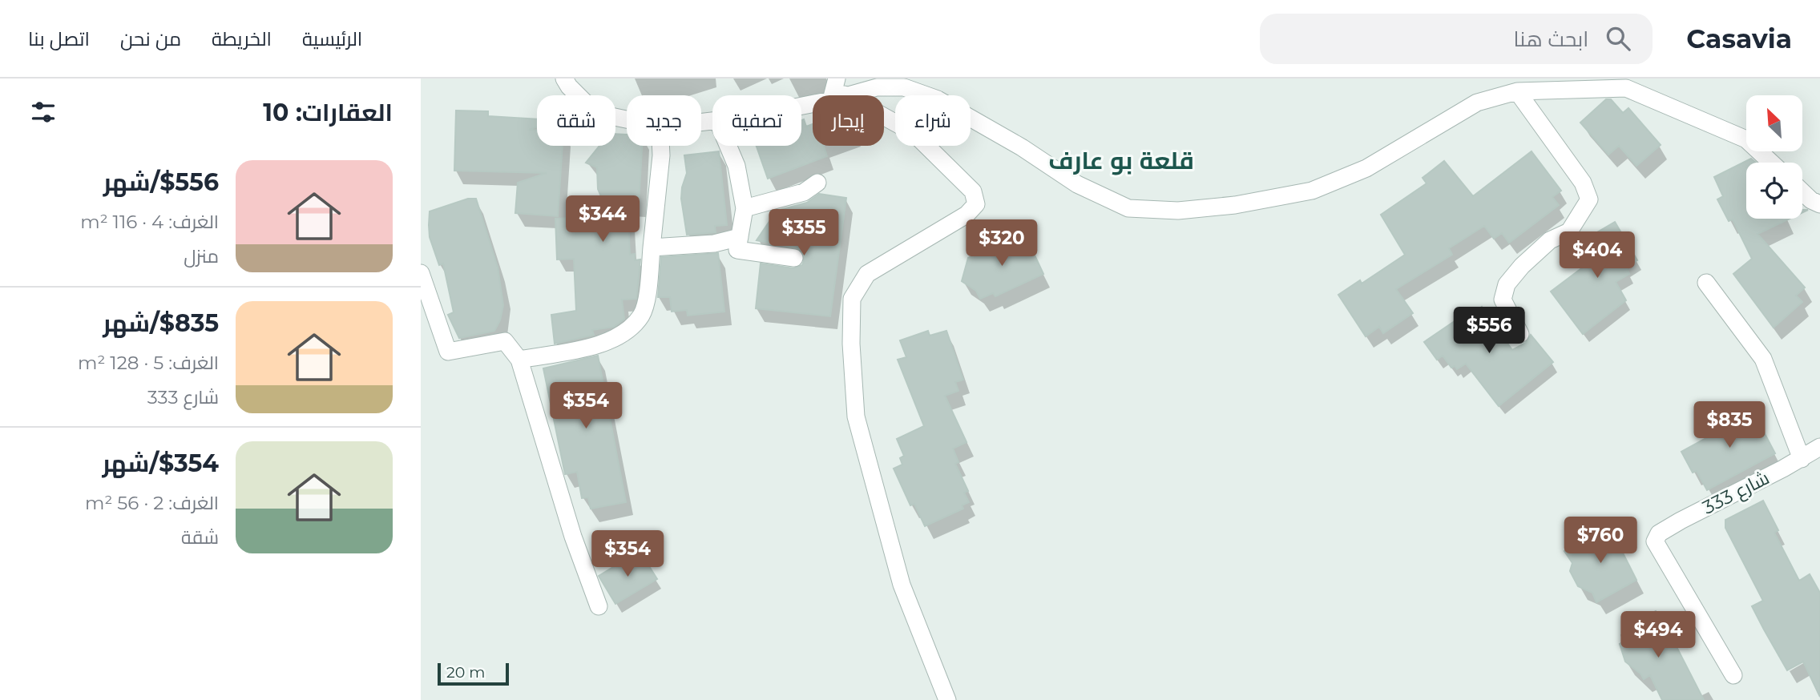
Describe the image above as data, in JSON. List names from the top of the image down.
{
  "streets": {
    "street": ["شارع 333"]
  },
  "districts": ["قلعة بو عارف"],
  "scale_bar": "20 m",
  "north": "top left",
  "page": {
    "header": "Casavia",
    "search": "ابحث هنا",
    "nav": [
      "الرئيسية",
      "الخريطة",
      "من نحن",
      "اتصل بنا"
    ],
    "heading": "العقارات: 10",
    "chip": [
      "شراء",
      "إيجار",
      "تصفية",
      "جديد",
      "شقة"
    ],
    "list": [
      {
        "name": "$556/شهر",
        "note": "الغرف: 4 · 116 m² · منزل"
      },
      {
        "name": "$835/شهر",
        "note": "الغرف: 5 · 128 m² · شارع 333"
      },
      {
        "name": "$354/شهر",
        "note": "الغرف: 2 · 56 m² · شقة"
      }
    ],
    "price": [
      "$344",
      "$355",
      "$320",
      "$404",
      "$556",
      "$354",
      "$835",
      "$760",
      "$354",
      "$494"
    ],
    "scale": "20 m"
  }
}
